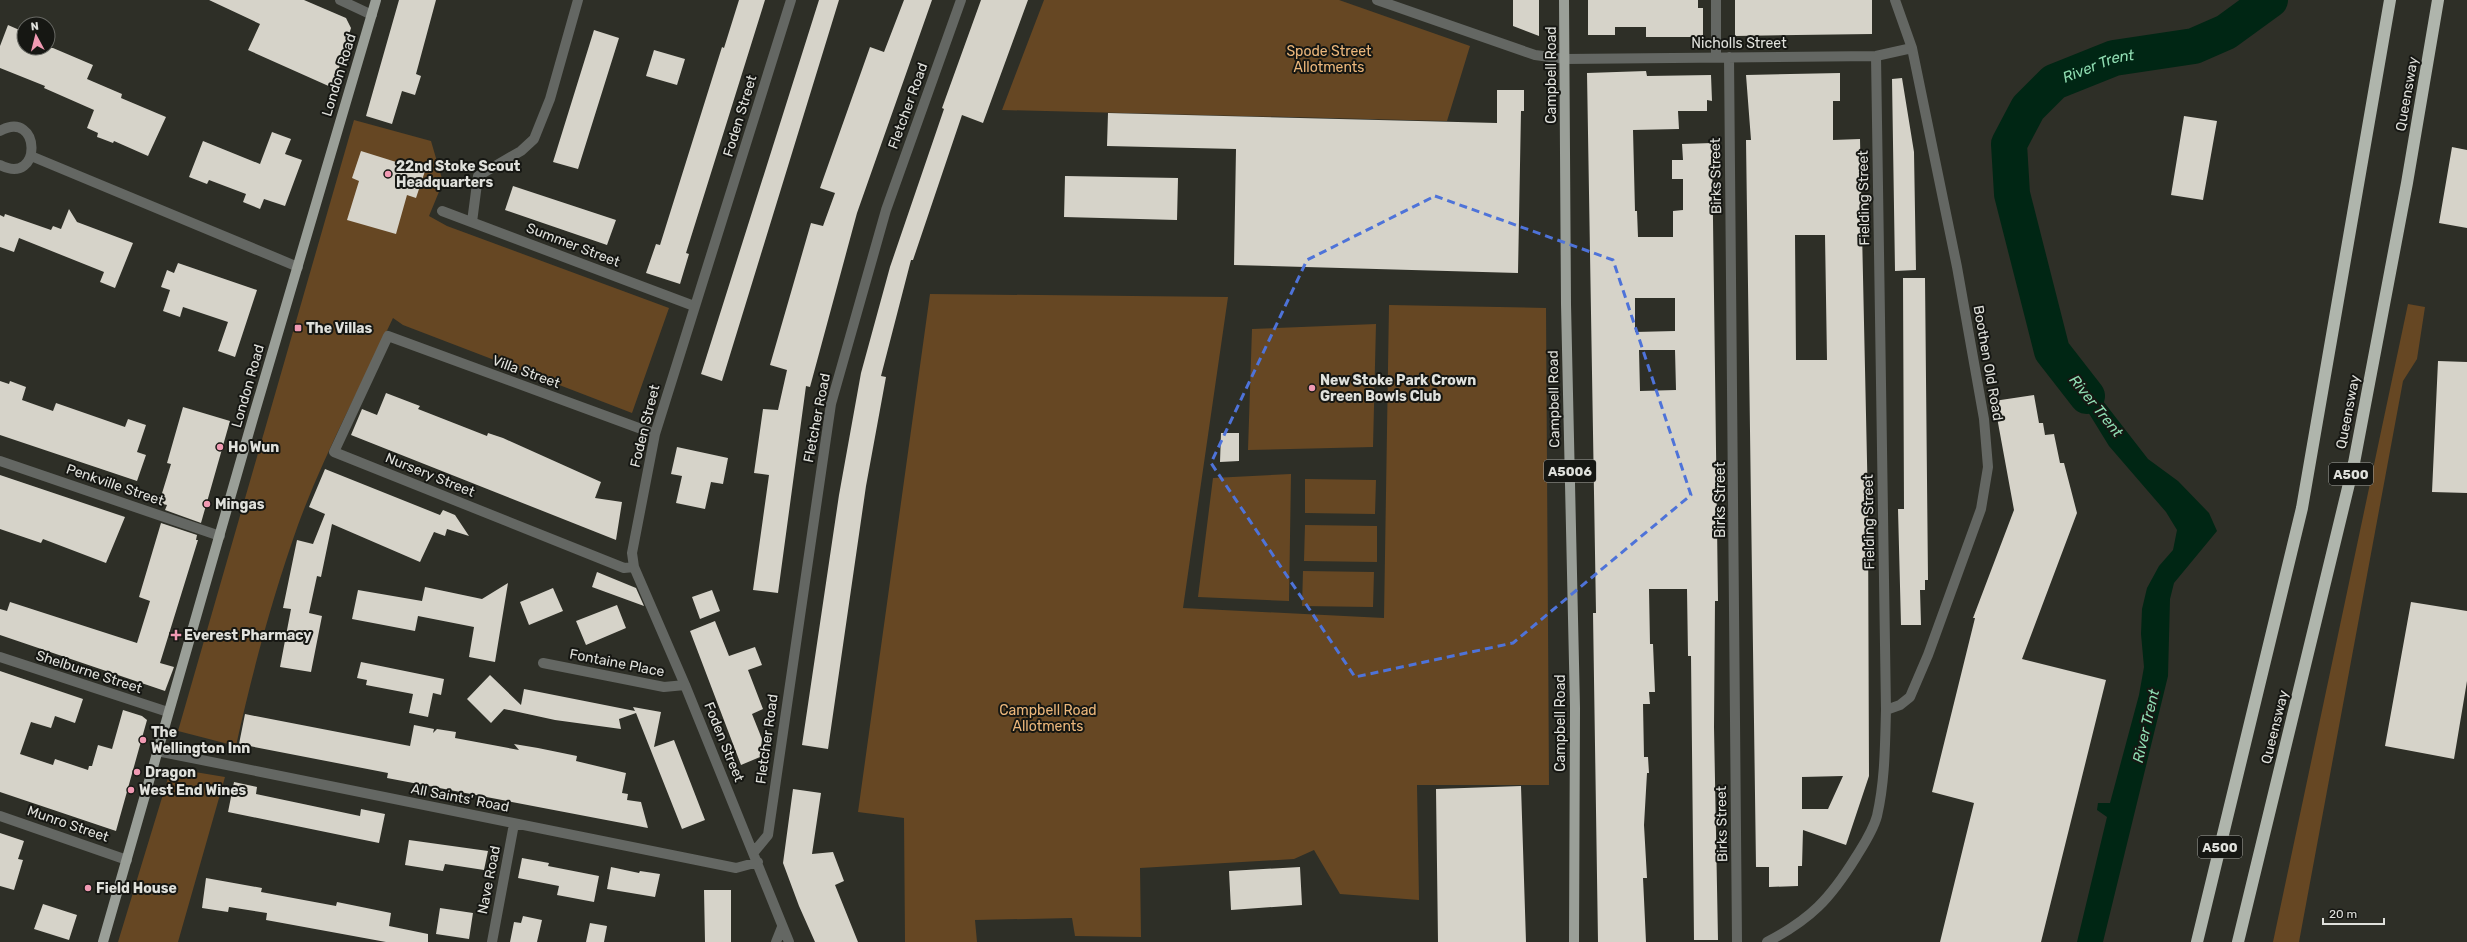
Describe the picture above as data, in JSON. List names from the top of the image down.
{
  "streets": {
    "highway": ["Queensway", "A500"],
    "main road": ["London Road", "Campbell Road", "A5006"],
    "street": [
      "Nicholls Street",
      "Fletcher Road",
      "Foden Street",
      "Birks Street",
      "Fielding Street",
      "Summer Street",
      "Boothen Old Road",
      "Villa Street",
      "Nursery Street",
      "Penkville Street",
      "Fontaine Place",
      "Shelburne Street",
      "All Saints' Road",
      "Munro Street",
      "Nave Road"
    ]
  },
  "crossings": [
    ["Nicholls Street", "Campbell Road"],
    ["Nicholls Street", "Birks Street"],
    ["Nicholls Street", "Fielding Street"],
    ["Nicholls Street", "Boothen Old Road"],
    ["London Road", "Penkville Street"],
    ["London Road", "Shelburne Street"],
    ["London Road", "All Saints' Road"],
    ["London Road", "Munro Street"],
    ["Fletcher Road", "Foden Street"],
    ["Foden Street", "Summer Street"],
    ["Foden Street", "Villa Street"],
    ["Foden Street", "Nursery Street"],
    ["Foden Street", "Fontaine Place"],
    ["Foden Street", "All Saints' Road"],
    ["Fielding Street", "Boothen Old Road"],
    ["Villa Street", "Nursery Street"],
    ["All Saints' Road", "Nave Road"]
  ],
  "water": ["River Trent"],
  "parks": ["Spode Street Allotments", "Campbell Road Allotments"],
  "places": {
    "other": [
      "22nd Stoke Scout Headquarters",
      "New Stoke Park Crown Green Bowls Club",
      "Ho Wun",
      "Mingas",
      "The Wellington Inn",
      "Dragon",
      "West End Wines",
      "Field House"
    ],
    "transit": ["The Villas"],
    "health": ["Everest Pharmacy"]
  },
  "scale_bar": "20 m",
  "north": "top"
}
